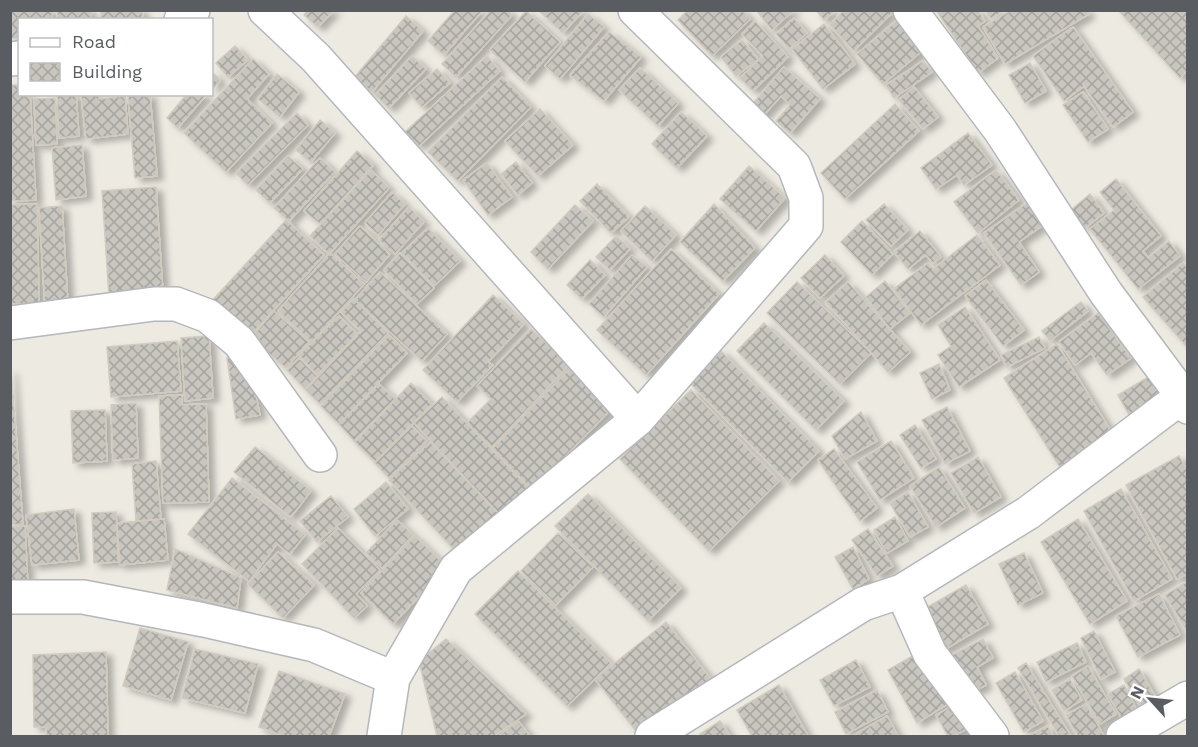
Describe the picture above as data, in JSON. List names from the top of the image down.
{
  "legend": ["Road", "Building"],
  "north": "top left"
}
